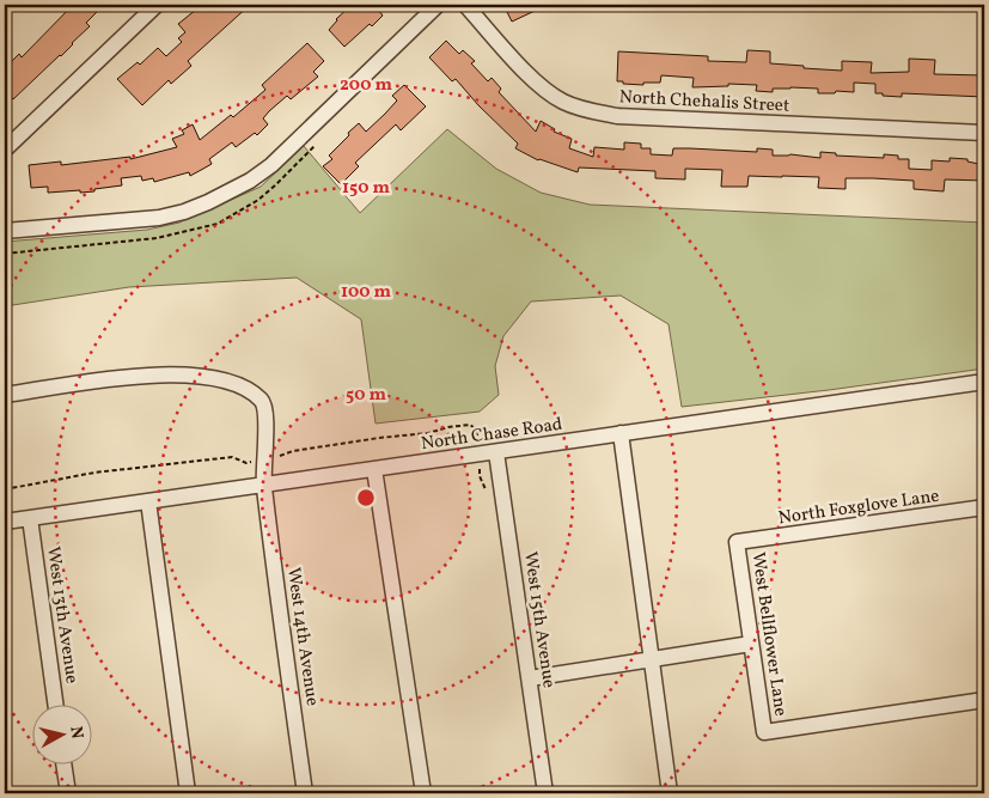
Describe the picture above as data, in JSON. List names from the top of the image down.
{
  "streets": {
    "street": [
      "North Chehalis Street",
      "North Chase Road",
      "North Foxglove Lane",
      "West 13th Avenue",
      "West 15th Avenue",
      "West Bellflower Lane",
      "West 14th Avenue"
    ]
  },
  "crossings": [
    ["North Chase Road", "West 13th Avenue"],
    ["North Chase Road", "West 15th Avenue"],
    ["North Chase Road", "West 14th Avenue"],
    ["North Foxglove Lane", "West Bellflower Lane"]
  ],
  "north": "right",
  "rings": [
    "200 m",
    "150 m",
    "100 m",
    "50 m"
  ]
}
